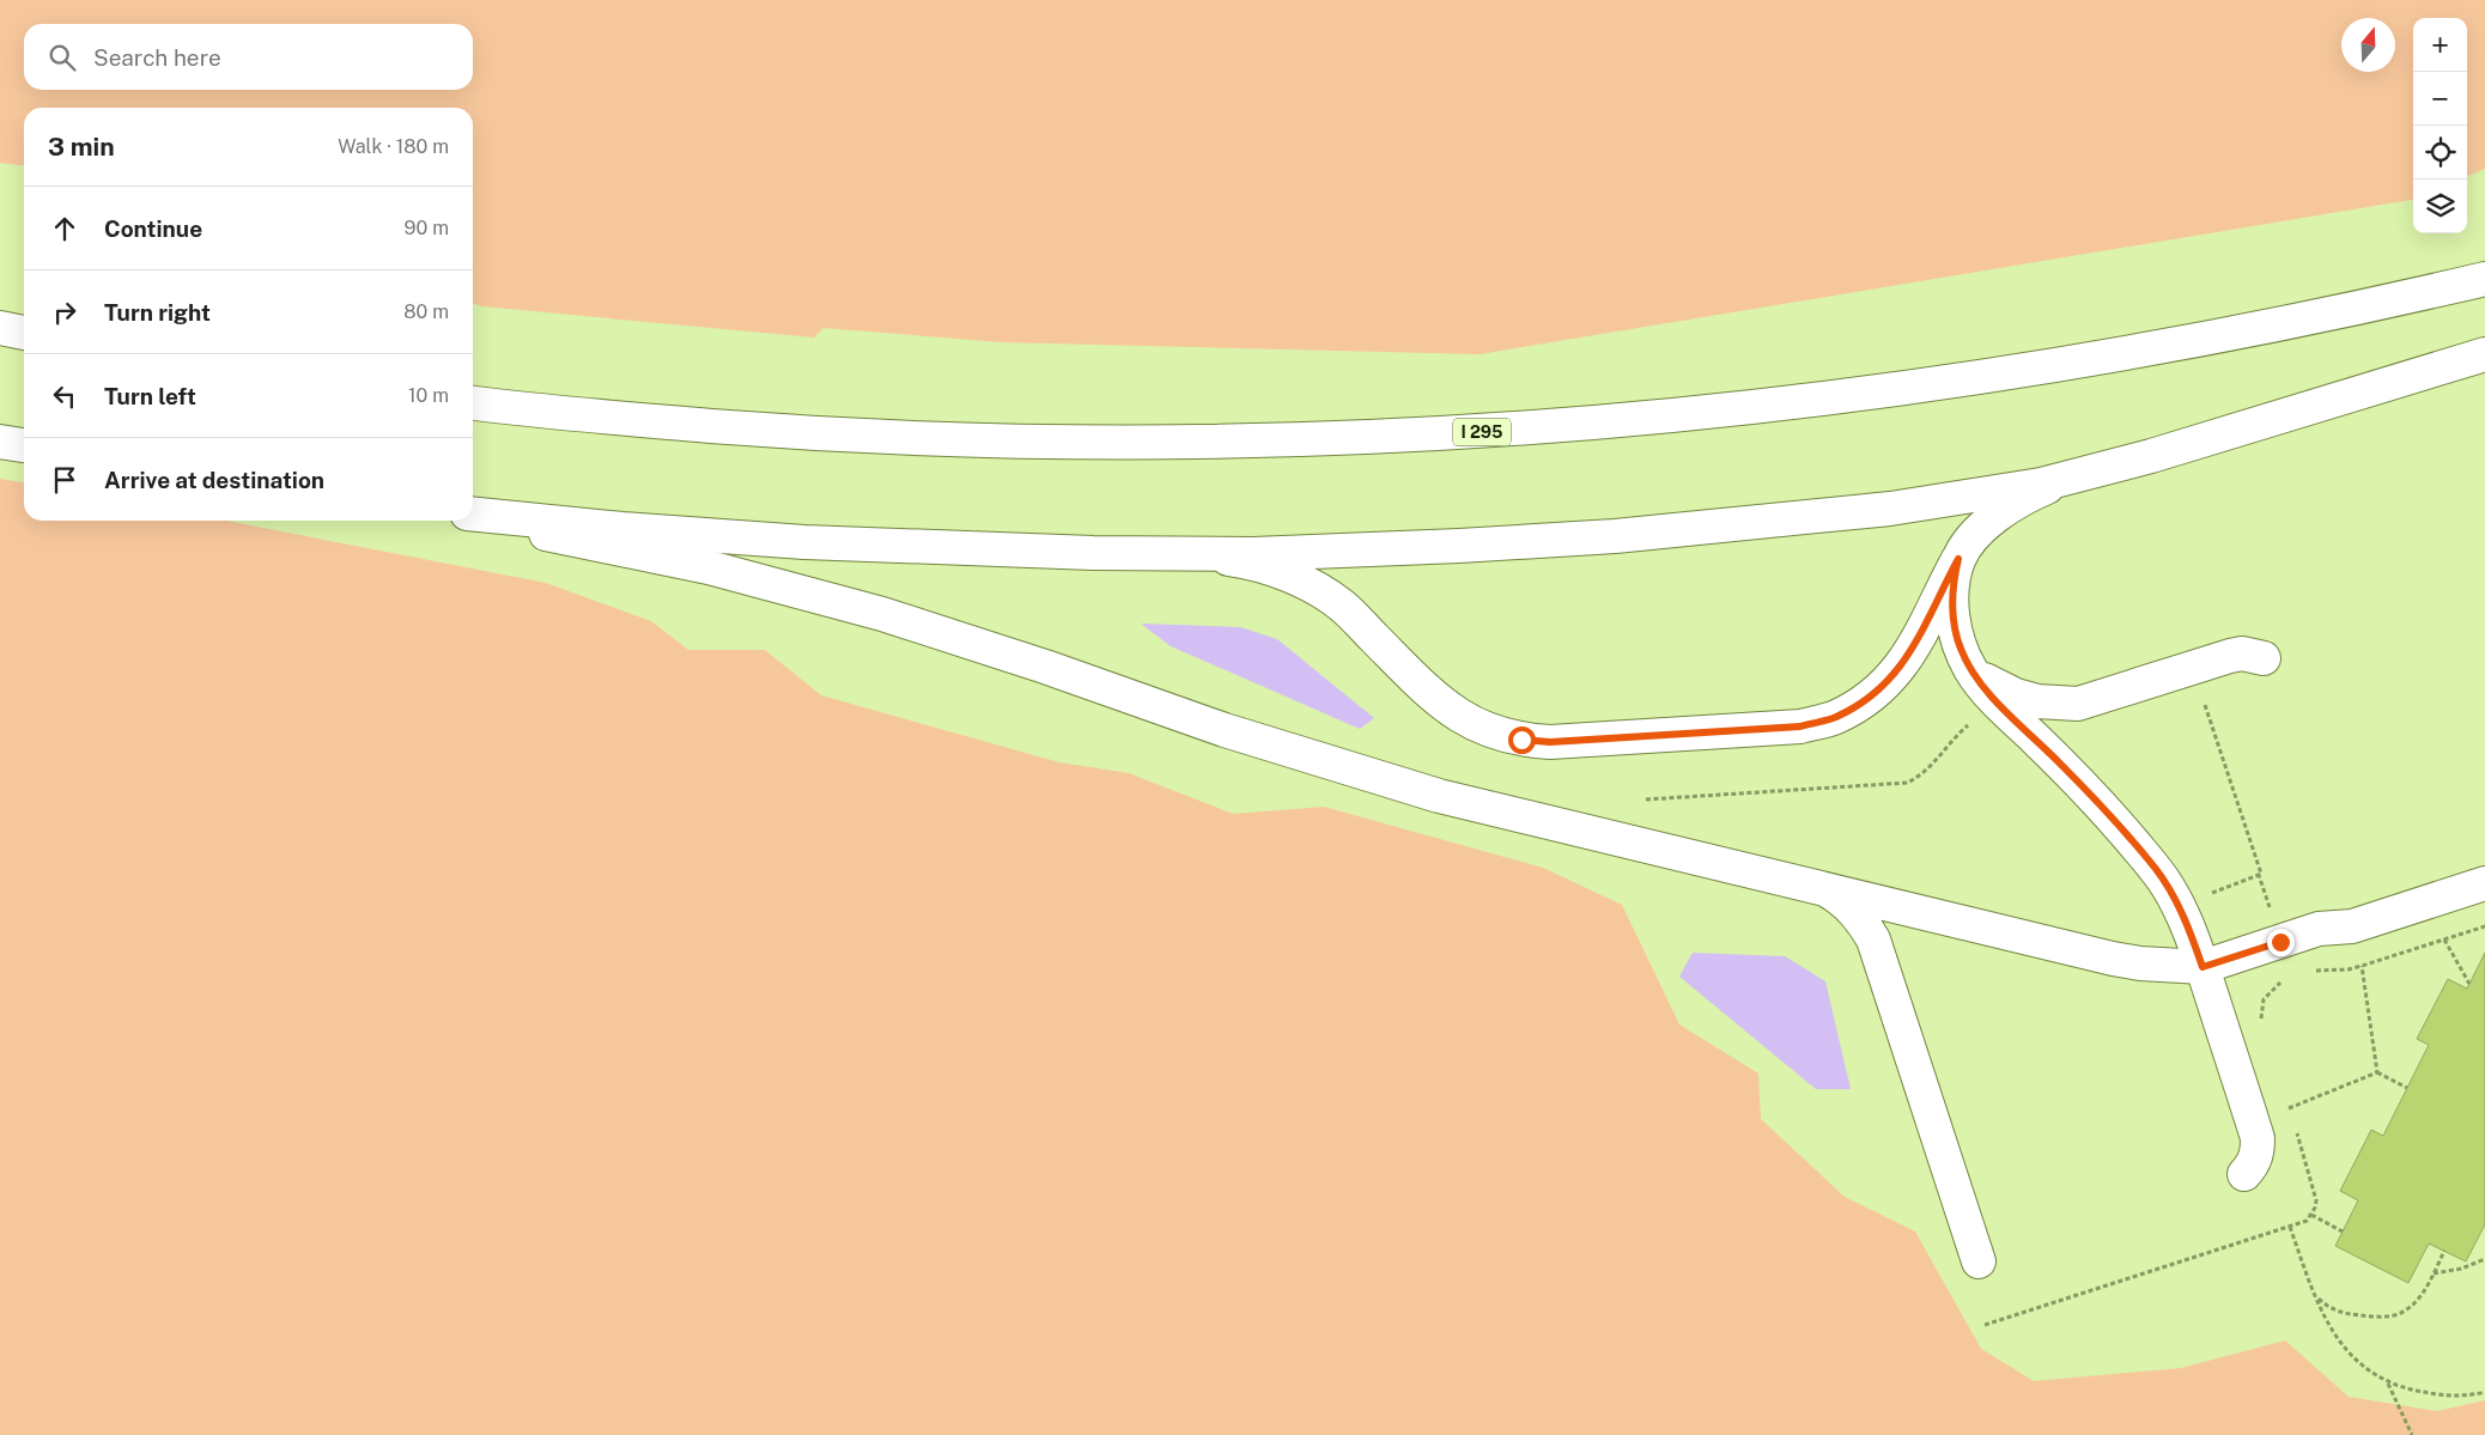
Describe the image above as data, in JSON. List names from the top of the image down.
{
  "streets": {
    "main road": ["I 295"]
  },
  "north": "top",
  "page": {
    "map_buttons": ["+", "−"],
    "search": "Search here",
    "heading": ["3 min", "Walk · 180 m"],
    "list": [
      ["Continue", "90 m"],
      ["Turn right", "80 m"],
      ["Turn left", "10 m"],
      "Arrive at destination"
    ]
  }
}
